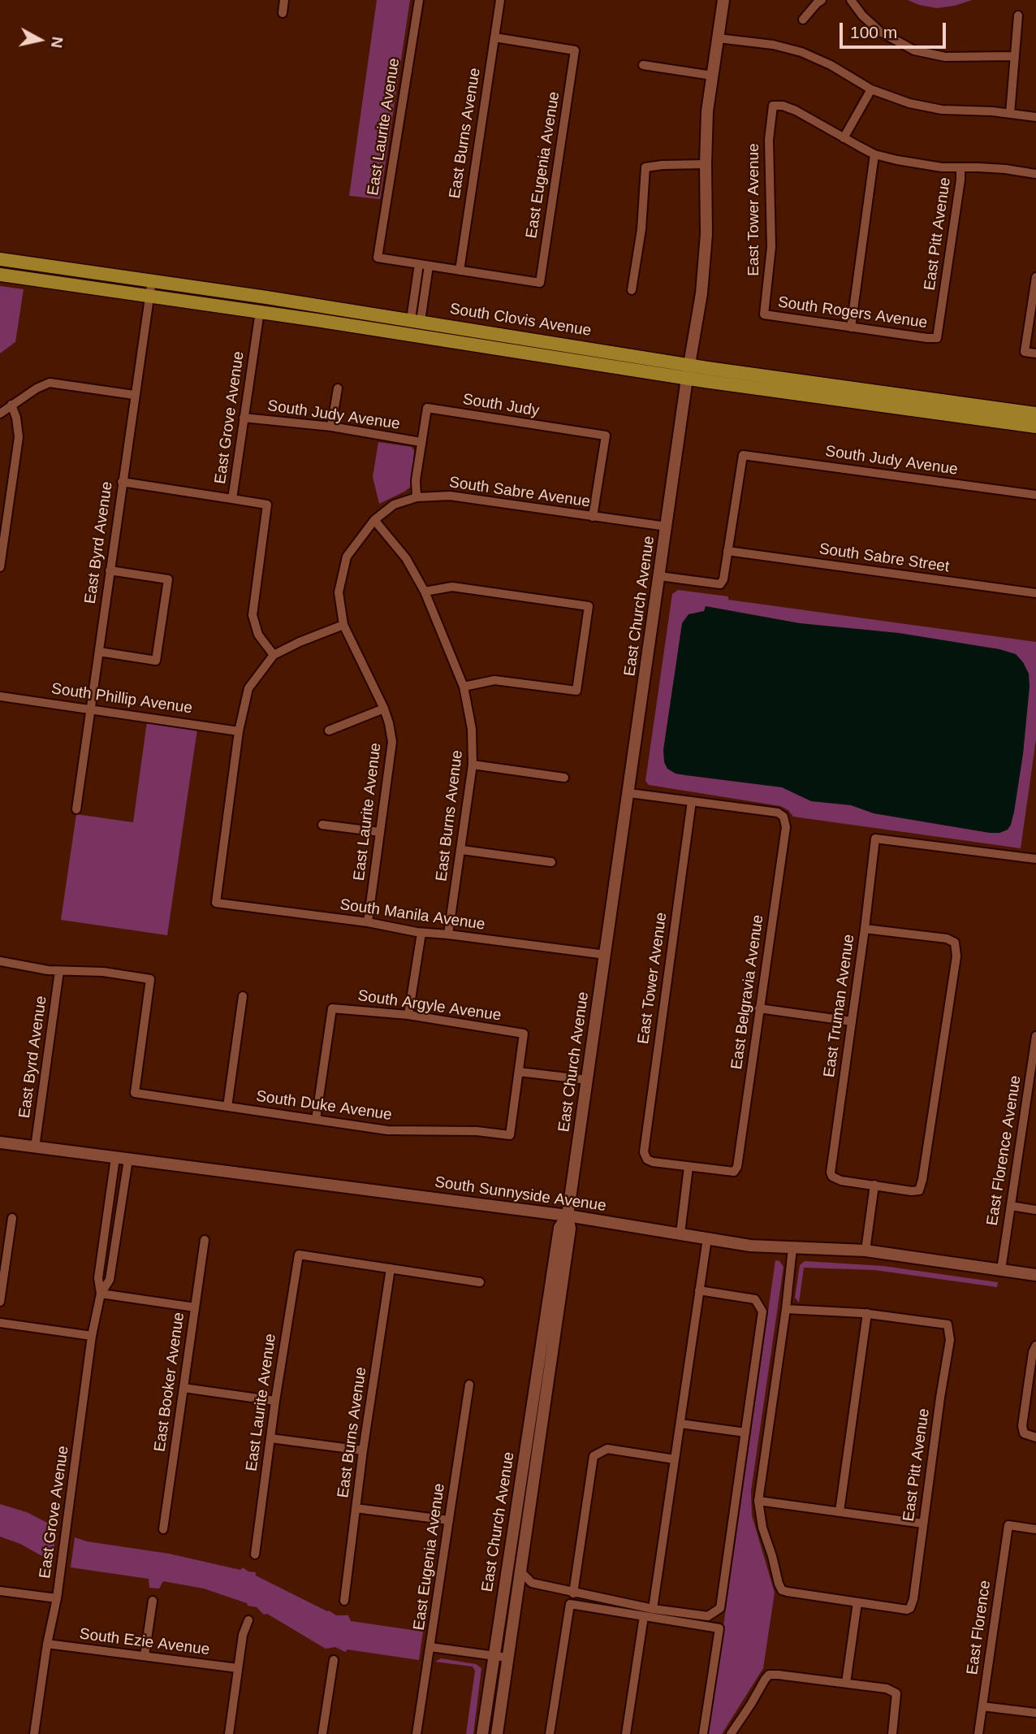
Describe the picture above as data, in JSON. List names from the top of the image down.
{
  "streets": {
    "main road": ["South Clovis Avenue"],
    "street": [
      "East Laurite Avenue",
      "East Burns Avenue",
      "East Eugenia Avenue",
      "East Tower Avenue",
      "East Pitt Avenue",
      "South Rogers Avenue",
      "South Judy",
      "South Judy Avenue",
      "East Grove Avenue",
      "South Sabre Avenue",
      "East Byrd Avenue",
      "South Sabre Street",
      "East Church Avenue",
      "South Phillip Avenue",
      "South Manila Avenue",
      "East Belgravia Avenue",
      "South Argyle Avenue",
      "East Truman Avenue",
      "South Duke Avenue",
      "East Florence Avenue",
      "South Sunnyside Avenue",
      "East Booker Avenue",
      "East Florence",
      "South Ezie Avenue"
    ]
  },
  "crossings": [
    ["East Laurite Avenue", "East Burns Avenue"],
    ["East Laurite Avenue", "South Sabre Avenue"],
    ["East Laurite Avenue", "South Manila Avenue"],
    ["East Burns Avenue", "East Eugenia Avenue"],
    ["East Burns Avenue", "South Sabre Avenue"],
    ["East Burns Avenue", "South Manila Avenue"],
    ["East Tower Avenue", "South Rogers Avenue"],
    ["East Tower Avenue", "East Belgravia Avenue"],
    ["East Pitt Avenue", "South Rogers Avenue"],
    ["South Clovis Avenue", "East Grove Avenue"],
    ["South Clovis Avenue", "East Byrd Avenue"],
    ["South Clovis Avenue", "East Church Avenue"],
    ["South Judy", "South Judy Avenue"],
    ["South Judy", "South Sabre Avenue"],
    ["South Judy Avenue", "East Grove Avenue"],
    ["South Judy Avenue", "South Sabre Street"],
    ["East Grove Avenue", "South Sunnyside Avenue"],
    ["East Grove Avenue", "South Ezie Avenue"],
    ["South Sabre Avenue", "East Church Avenue"],
    ["East Byrd Avenue", "South Phillip Avenue"],
    ["East Byrd Avenue", "South Duke Avenue"],
    ["East Byrd Avenue", "South Sunnyside Avenue"],
    ["East Church Avenue", "South Manila Avenue"],
    ["East Church Avenue", "South Sunnyside Avenue"],
    ["South Phillip Avenue", "South Manila Avenue"],
    ["South Argyle Avenue", "South Duke Avenue"],
    ["East Florence Avenue", "South Sunnyside Avenue"]
  ],
  "scale_bar": "100 m",
  "north": "right"
}
